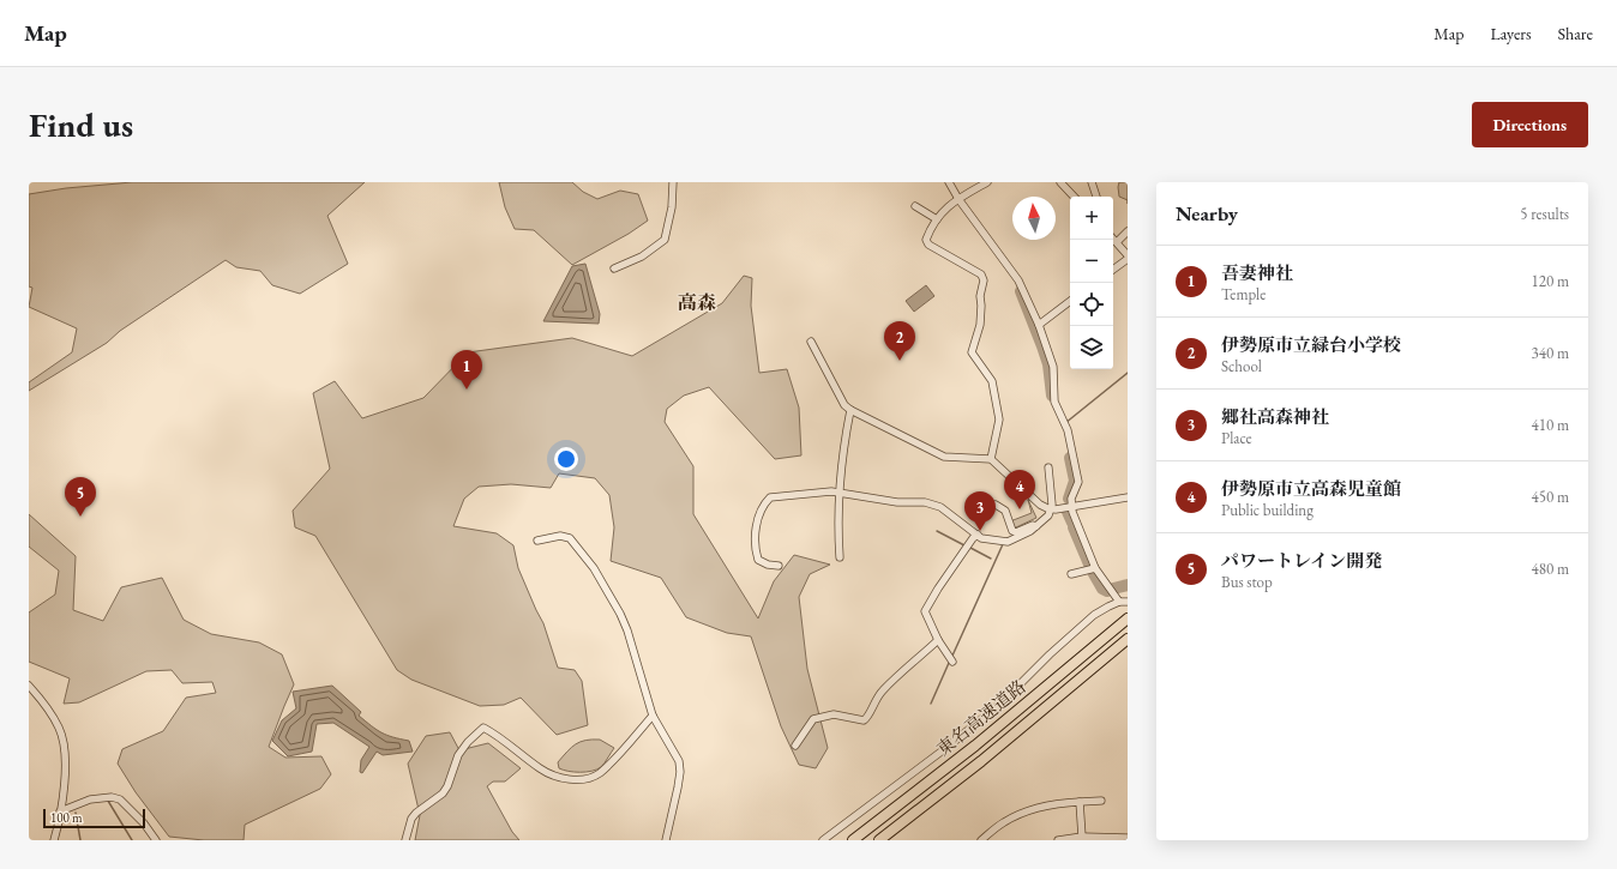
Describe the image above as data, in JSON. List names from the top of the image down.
{
  "streets": {
    "highway": ["東名高速道路"]
  },
  "districts": ["高森"],
  "scale_bar": "100 m",
  "north": "top",
  "page": {
    "header": "Map",
    "nav": ["Map", "Layers", "Share"],
    "buttons": "Directions",
    "title": "Find us",
    "heading": ["Nearby", "5 results"],
    "map_buttons": ["+", "−"],
    "list": [
      {
        "mark": "1",
        "name": "吾妻神社",
        "note": "Temple",
        "value": "120 m"
      },
      {
        "mark": "2",
        "name": "伊勢原市立緑台小学校",
        "note": "School",
        "value": "340 m"
      },
      {
        "mark": "3",
        "name": "郷社高森神社",
        "note": "Place",
        "value": "410 m"
      },
      {
        "mark": "4",
        "name": "伊勢原市立高森児童館",
        "note": "Public building",
        "value": "450 m"
      },
      {
        "mark": "5",
        "name": "パワートレイン開発",
        "note": "Bus stop",
        "value": "480 m"
      }
    ],
    "pins": [
      "2",
      "1",
      "4",
      "5",
      "3"
    ],
    "scale": "100 m"
  }
}
